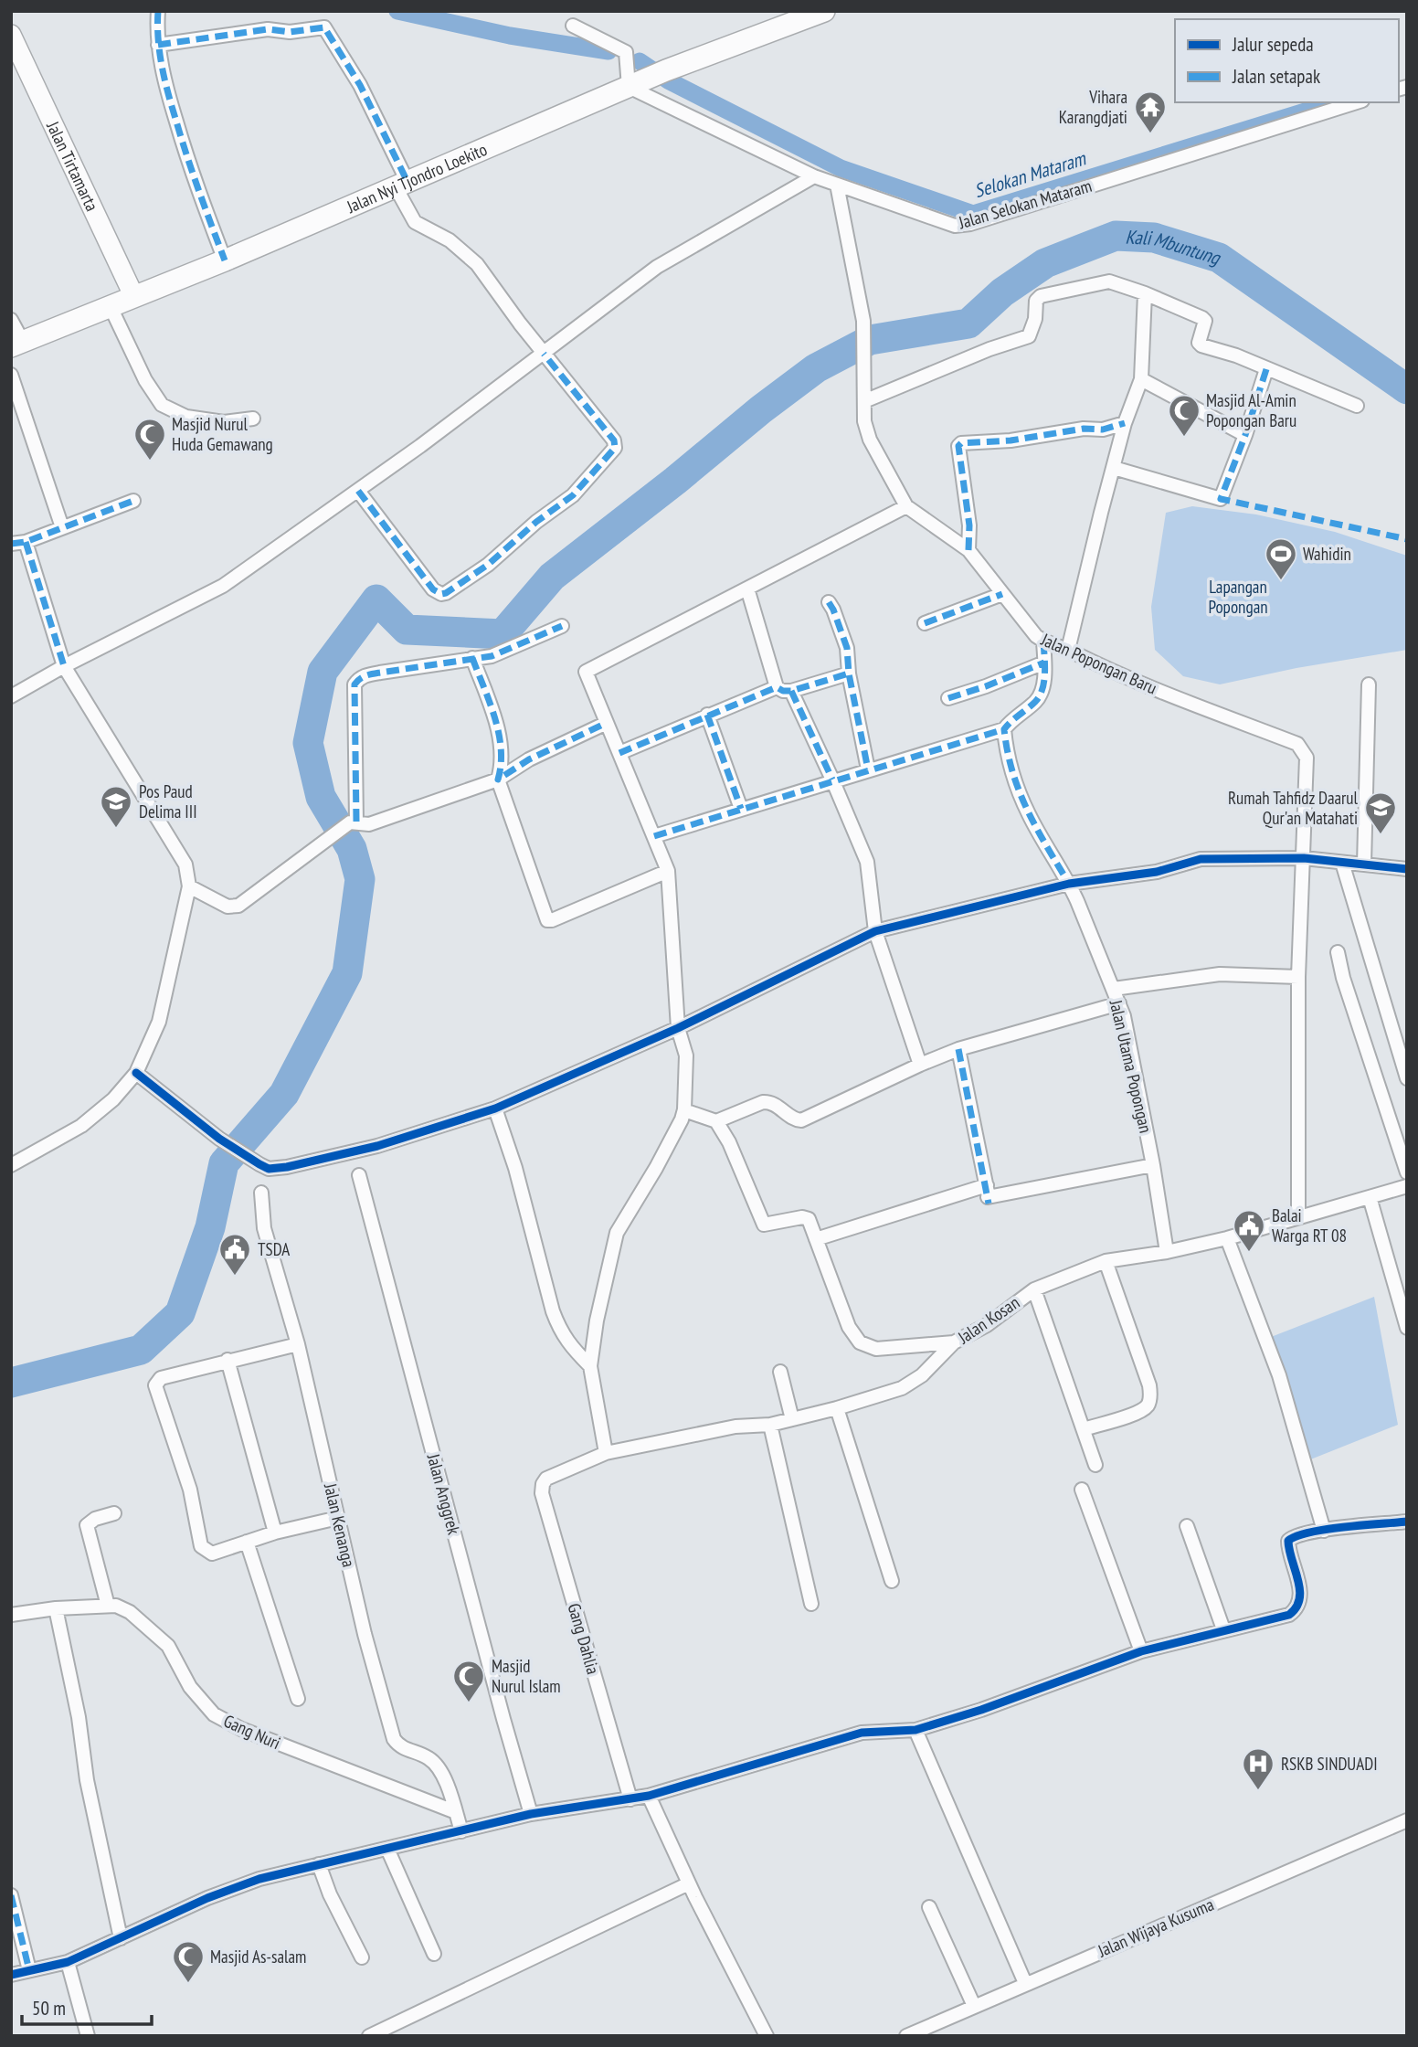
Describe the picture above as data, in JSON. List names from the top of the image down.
{
  "streets": {
    "main road": ["Jalan Nyi Tjondro Loekito"],
    "street": [
      "Jalan Tirtamarta",
      "Jalan Selokan Mataram",
      "Jalan Popongan Baru",
      "Jalan Utama Popongan",
      "Jalan Kosan",
      "Jalan Anggrek",
      "Jalan Kenanga",
      "Gang Dahlia",
      "Gang Nuri",
      "Jalan Wijaya Kusuma"
    ]
  },
  "crossings": [
    ["Jalan Tirtamarta", "Jalan Nyi Tjondro Loekito"],
    ["Jalan Nyi Tjondro Loekito", "Jalan Selokan Mataram"],
    ["Jalan Selokan Mataram", "Jalan Popongan Baru"],
    ["Jalan Popongan Baru", "Jalan Kosan"],
    ["Jalan Utama Popongan", "Jalan Kosan"],
    ["Jalan Kosan", "Gang Dahlia"],
    ["Jalan Kenanga", "Gang Nuri"]
  ],
  "water": ["Selokan Mataram", "Kali Mbuntung"],
  "parks": ["Lapangan Popongan"],
  "places": {
    "temple": ["Vihara Karangdjati"],
    "mosque": [
      "Masjid Al-Amin Popongan Baru",
      "Masjid Nurul Huda Gemawang",
      "Masjid Nurul Islam",
      "Masjid As-salam"
    ],
    "sports": ["Wahidin"],
    "school or university": ["Pos Paud Delima III", "Rumah Tahfidz Daarul Qur'an Matahati"],
    "public building": ["Balai Warga RT 08", "TSDA"],
    "hospital": ["RSKB SINDUADI"]
  },
  "legend": ["Jalur sepeda", "Jalan setapak"],
  "scale_bar": "50 m"
}
